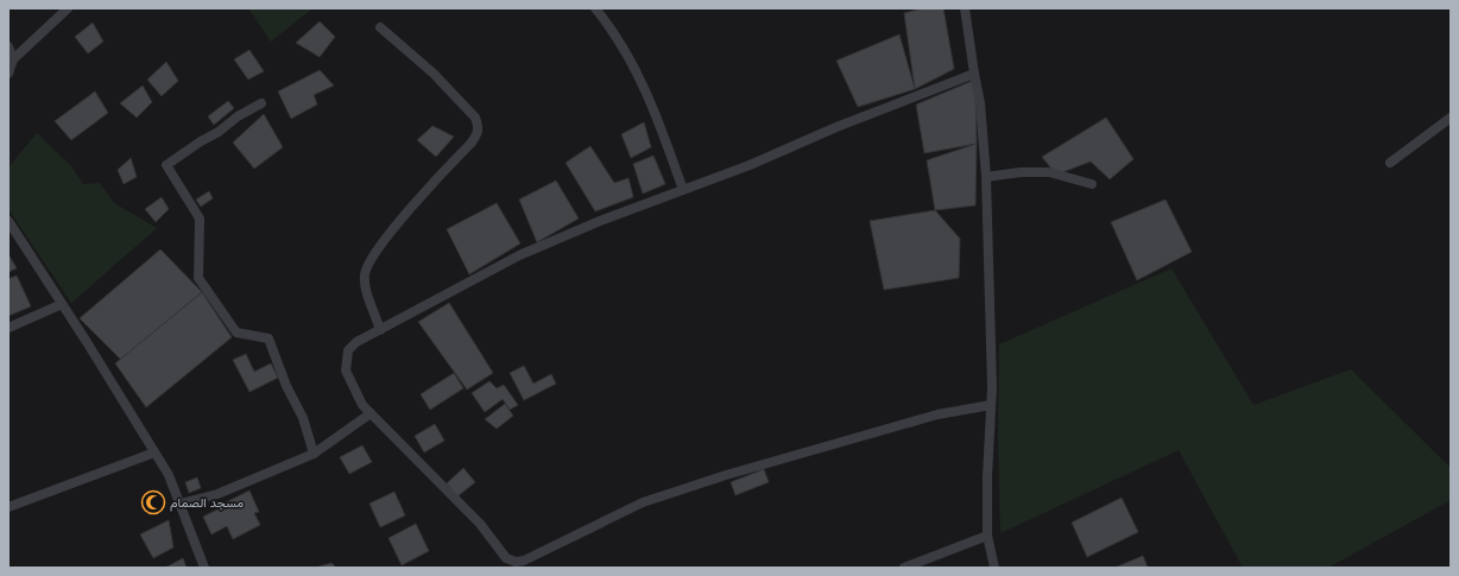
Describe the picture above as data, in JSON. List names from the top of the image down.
{
  "places": {
    "mosque": ["مسجد الصمام"]
  }
}
